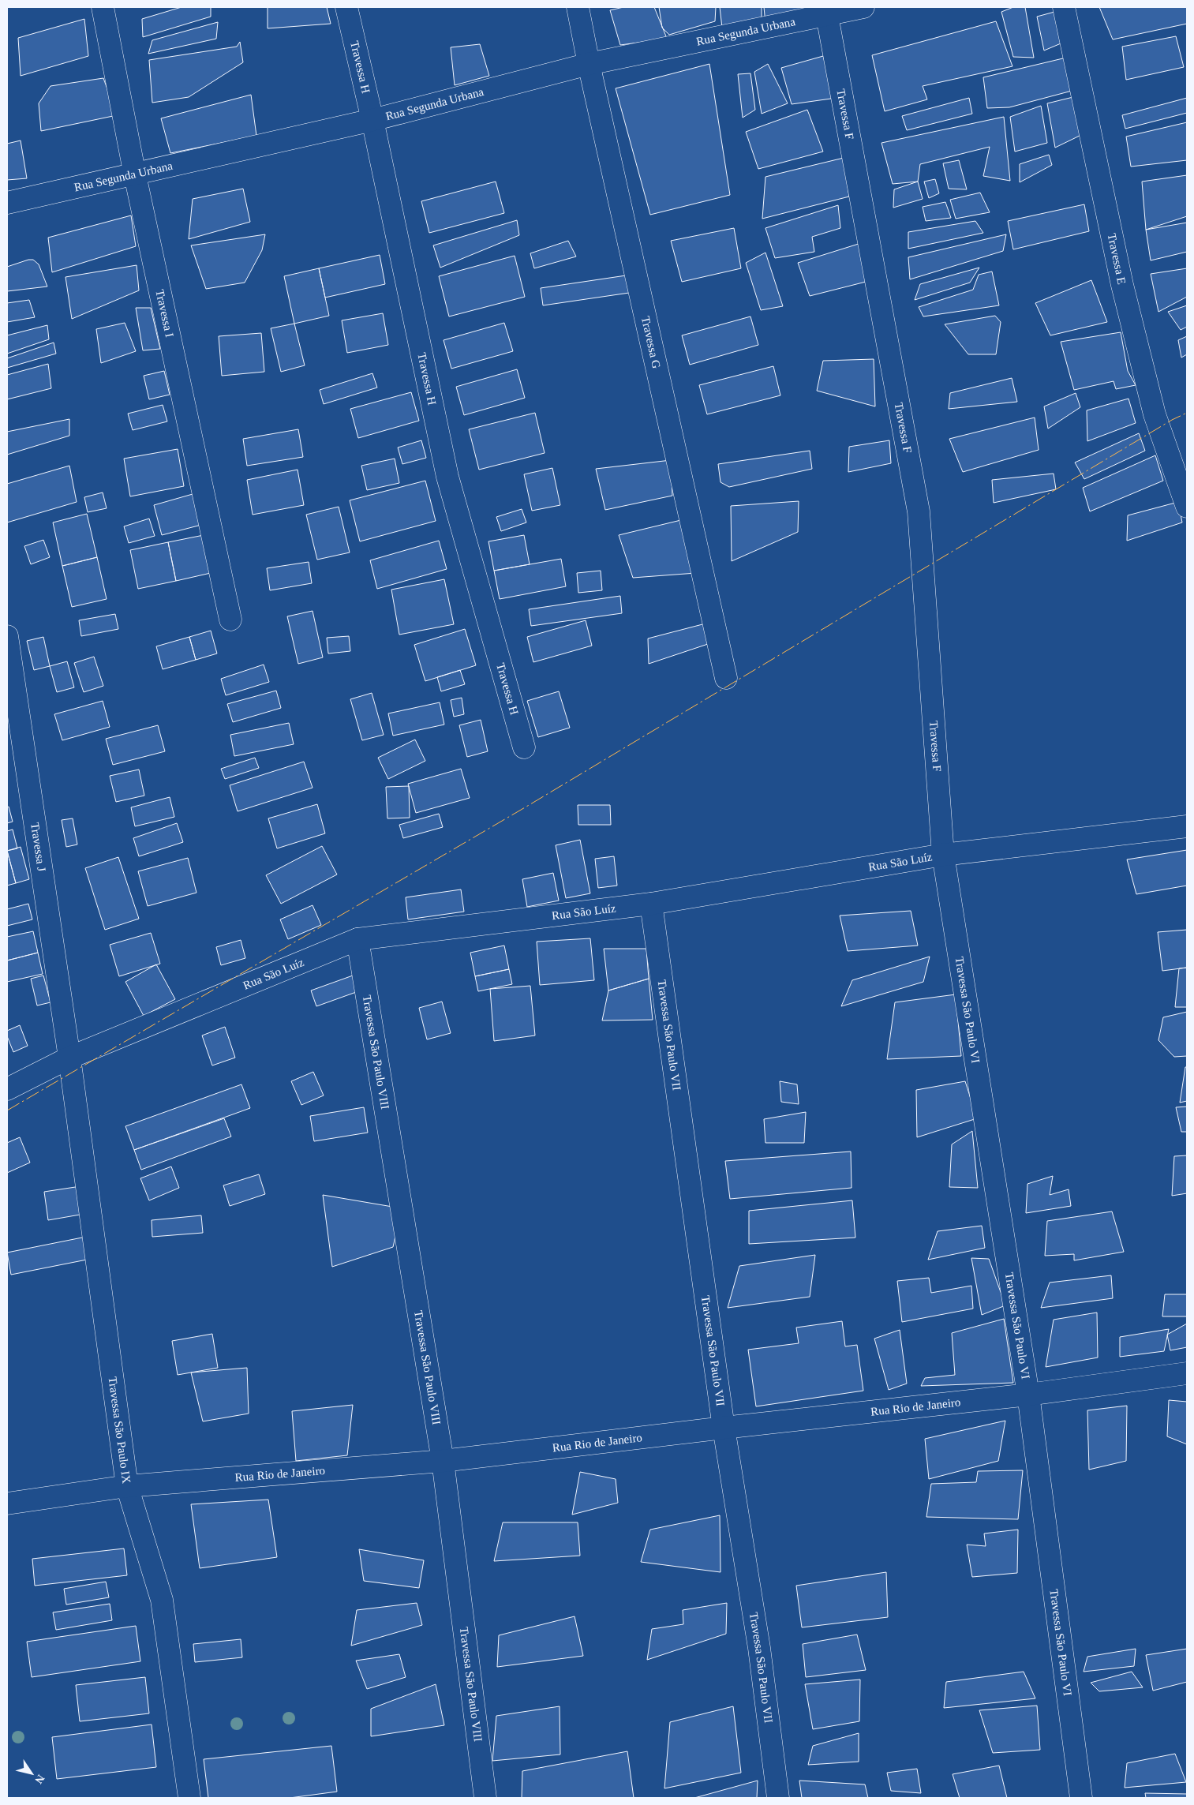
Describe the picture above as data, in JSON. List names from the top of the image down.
{
  "streets": {
    "street": [
      "Rua Segunda Urbana",
      "Travessa H",
      "Travessa F",
      "Travessa E",
      "Travessa I",
      "Travessa G",
      "Travessa J",
      "Rua São Luíz",
      "Travessa São Paulo VI",
      "Travessa São Paulo VII",
      "Travessa São Paulo VIII",
      "Rua Rio de Janeiro",
      "Travessa São Paulo IX"
    ]
  },
  "crossings": [
    ["Rua Segunda Urbana", "Travessa H"],
    ["Rua Segunda Urbana", "Travessa F"],
    ["Rua Segunda Urbana", "Travessa I"],
    ["Rua Segunda Urbana", "Travessa G"],
    ["Travessa F", "Rua São Luíz"],
    ["Travessa F", "Travessa São Paulo VI"],
    ["Travessa J", "Rua São Luíz"],
    ["Travessa J", "Travessa São Paulo IX"],
    ["Rua São Luíz", "Travessa São Paulo VI"],
    ["Rua São Luíz", "Travessa São Paulo VII"],
    ["Rua São Luíz", "Travessa São Paulo VIII"],
    ["Rua São Luíz", "Travessa São Paulo IX"],
    ["Travessa São Paulo VI", "Rua Rio de Janeiro"],
    ["Travessa São Paulo VII", "Rua Rio de Janeiro"],
    ["Travessa São Paulo VIII", "Rua Rio de Janeiro"],
    ["Rua Rio de Janeiro", "Travessa São Paulo IX"]
  ],
  "north": "bottom right"
}
